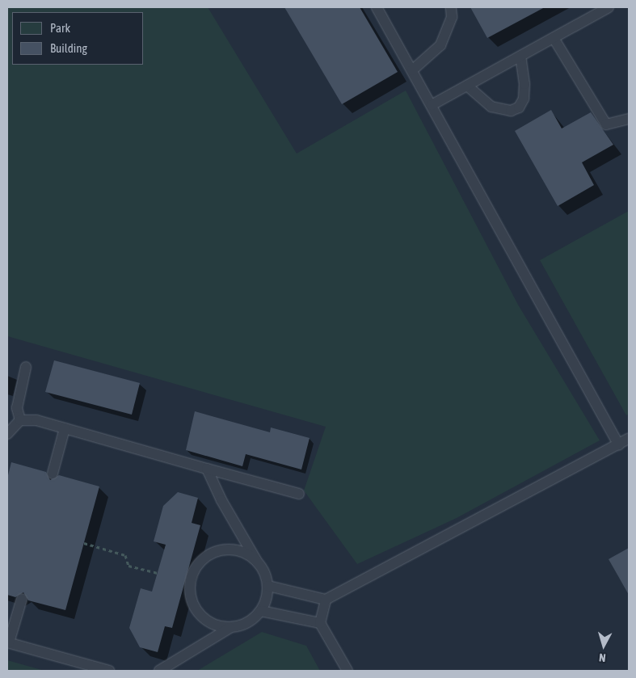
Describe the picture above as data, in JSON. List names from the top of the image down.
{
  "legend": ["Park", "Building"],
  "north": "bottom"
}
